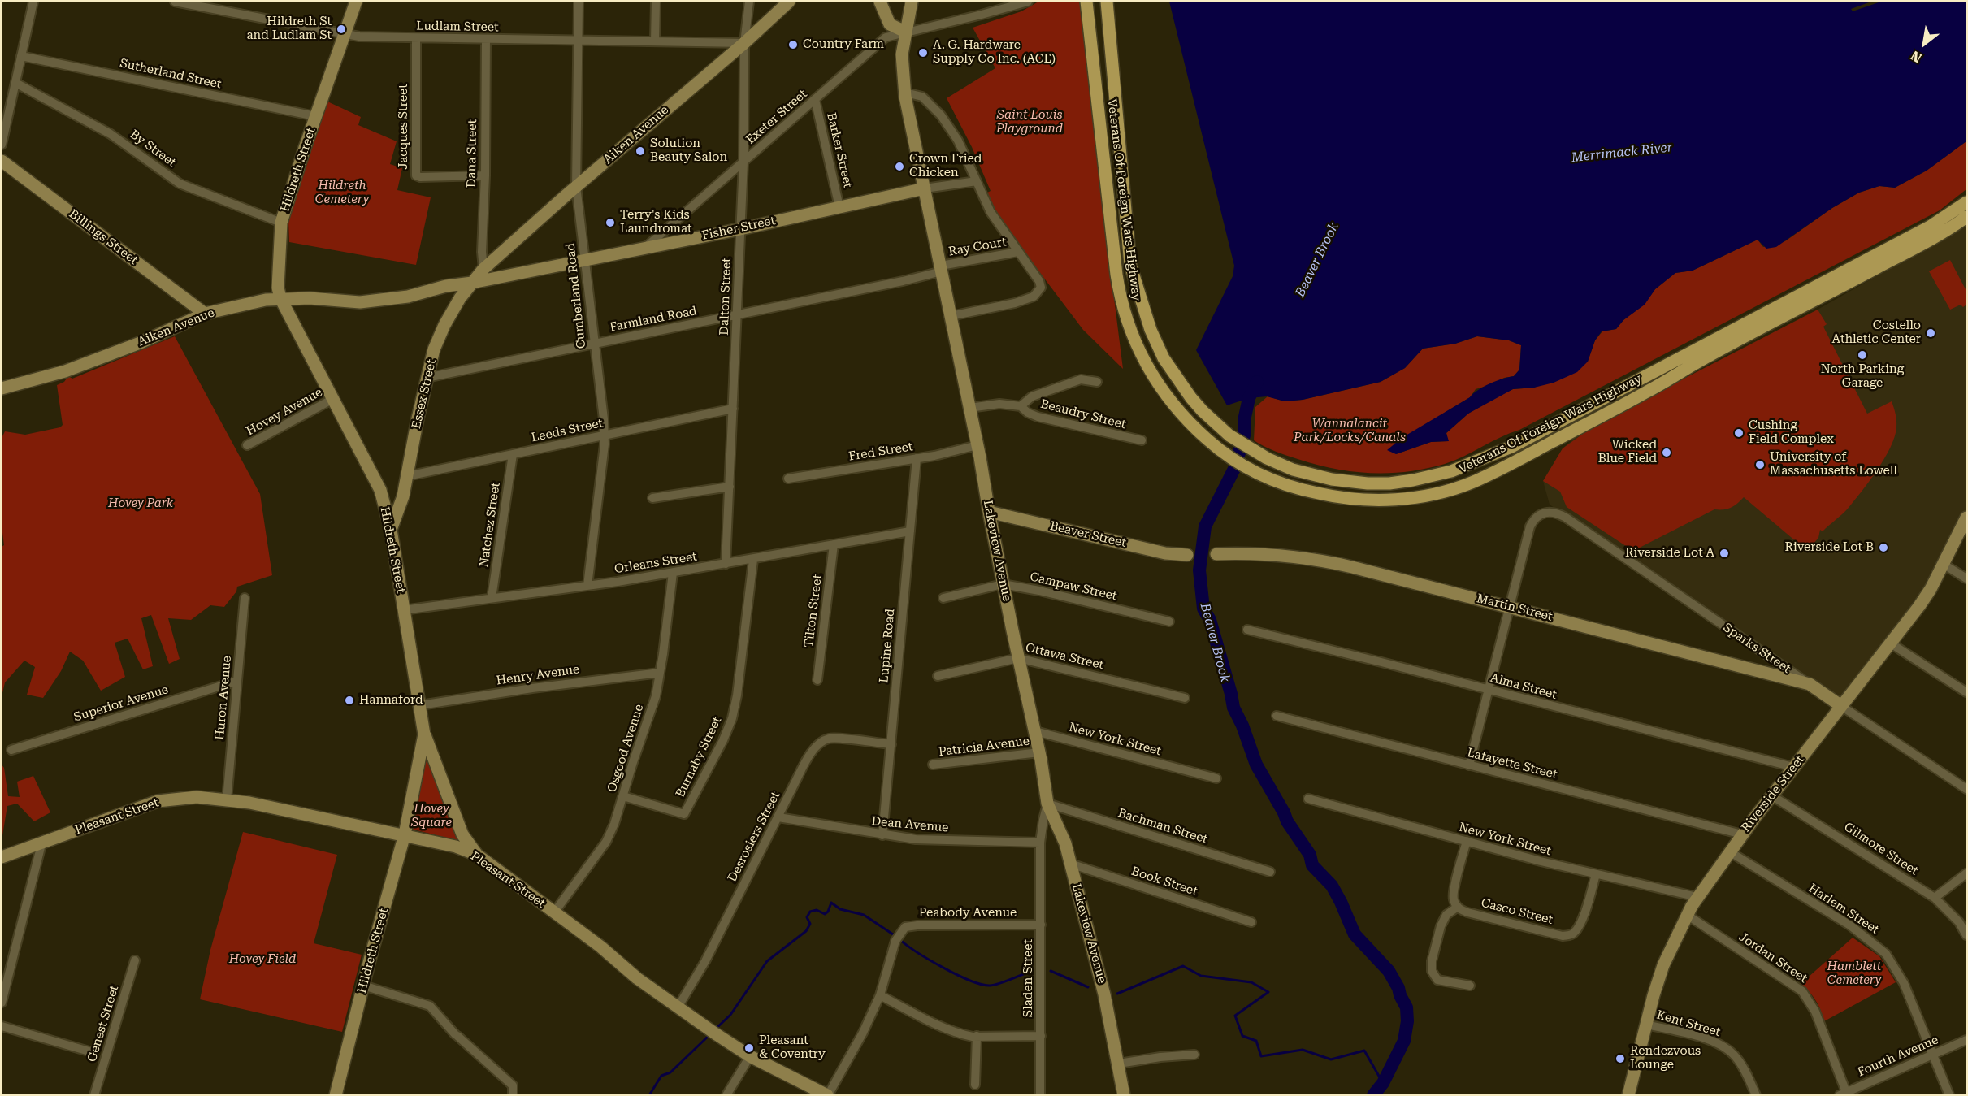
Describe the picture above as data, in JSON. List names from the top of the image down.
{
  "streets": {
    "main road": ["Veterans Of Foreign Wars Highway"],
    "street": [
      "Ludlam Street",
      "Sutherland Street",
      "Exeter Street",
      "Jacques Street",
      "Aiken Avenue",
      "By Street",
      "Barker Street",
      "Dana Street",
      "Hildreth Street",
      "Fisher Street",
      "Billings Street",
      "Ray Court",
      "Cumberland Road",
      "Dalton Street",
      "Farmland Road",
      "Essex Street",
      "Hovey Avenue",
      "Beaudry Street",
      "Leeds Street",
      "Fred Street",
      "Natchez Street",
      "Beaver Street",
      "Lakeview Avenue",
      "Orleans Street",
      "Campaw Street",
      "Martin Street",
      "Tilton Street",
      "Lupine Road",
      "Sparks Street",
      "Ottawa Street",
      "Henry Avenue",
      "Alma Street",
      "Huron Avenue",
      "Superior Avenue",
      "New York Street",
      "Patricia Avenue",
      "Osgood Avenue",
      "Burnaby Street",
      "Lafayette Street",
      "Riverside Street",
      "Pleasant Street",
      "Dean Avenue",
      "Bachman Street",
      "Desrosiers Street",
      "Gilmore Street",
      "Book Street",
      "Harlem Street",
      "Casco Street",
      "Peabody Avenue",
      "Jordan Street",
      "Sladen Street",
      "Genest Street",
      "Kent Street",
      "Fourth Avenue"
    ]
  },
  "crossings": [
    ["Ludlam Street", "Jacques Street"],
    ["Ludlam Street", "Aiken Avenue"],
    ["Ludlam Street", "Dana Street"],
    ["Ludlam Street", "Hildreth Street"],
    ["Ludlam Street", "Cumberland Road"],
    ["Ludlam Street", "Dalton Street"],
    ["Sutherland Street", "Hildreth Street"],
    ["Exeter Street", "Barker Street"],
    ["Exeter Street", "Fisher Street"],
    ["Exeter Street", "Dalton Street"],
    ["Exeter Street", "Lakeview Avenue"],
    ["Jacques Street", "Dana Street"],
    ["Aiken Avenue", "Dana Street"],
    ["Aiken Avenue", "Hildreth Street"],
    ["Aiken Avenue", "Fisher Street"],
    ["Aiken Avenue", "Billings Street"],
    ["Aiken Avenue", "Cumberland Road"],
    ["Aiken Avenue", "Dalton Street"],
    ["Aiken Avenue", "Essex Street"],
    ["By Street", "Hildreth Street"],
    ["Barker Street", "Fisher Street"],
    ["Dana Street", "Essex Street"],
    ["Hildreth Street", "Essex Street"],
    ["Hildreth Street", "Hovey Avenue"],
    ["Hildreth Street", "Orleans Street"],
    ["Hildreth Street", "Henry Avenue"],
    ["Hildreth Street", "Pleasant Street"],
    ["Fisher Street", "Cumberland Road"],
    ["Fisher Street", "Dalton Street"],
    ["Fisher Street", "Essex Street"],
    ["Fisher Street", "Lakeview Avenue"],
    ["Ray Court", "Farmland Road"],
    ["Ray Court", "Lakeview Avenue"],
    ["Cumberland Road", "Farmland Road"],
    ["Cumberland Road", "Leeds Street"],
    ["Cumberland Road", "Orleans Street"],
    ["Dalton Street", "Farmland Road"],
    ["Dalton Street", "Leeds Street"],
    ["Dalton Street", "Orleans Street"],
    ["Farmland Road", "Essex Street"],
    ["Farmland Road", "Lakeview Avenue"],
    ["Essex Street", "Leeds Street"],
    ["Leeds Street", "Natchez Street"],
    ["Fred Street", "Lakeview Avenue"],
    ["Fred Street", "Lupine Road"],
    ["Natchez Street", "Orleans Street"],
    ["Beaver Street", "Lakeview Avenue"],
    ["Lakeview Avenue", "Campaw Street"],
    ["Lakeview Avenue", "Ottawa Street"],
    ["Lakeview Avenue", "New York Street"],
    ["Lakeview Avenue", "Patricia Avenue"],
    ["Lakeview Avenue", "Bachman Street"],
    ["Lakeview Avenue", "Book Street"],
    ["Lakeview Avenue", "Sladen Street"],
    ["Orleans Street", "Tilton Street"],
    ["Orleans Street", "Lupine Road"],
    ["Orleans Street", "Osgood Avenue"],
    ["Orleans Street", "Burnaby Street"],
    ["Martin Street", "Sparks Street"],
    ["Lupine Road", "Dean Avenue"],
    ["Lupine Road", "Desrosiers Street"],
    ["Sparks Street", "Riverside Street"],
    ["Henry Avenue", "Osgood Avenue"],
    ["Alma Street", "Riverside Street"],
    ["Huron Avenue", "Superior Avenue"],
    ["Huron Avenue", "Pleasant Street"],
    ["New York Street", "Riverside Street"],
    ["New York Street", "Casco Street"],
    ["Osgood Avenue", "Burnaby Street"],
    ["Osgood Avenue", "Pleasant Street"],
    ["Lafayette Street", "Riverside Street"],
    ["Riverside Street", "Gilmore Street"],
    ["Riverside Street", "Harlem Street"],
    ["Riverside Street", "Jordan Street"],
    ["Riverside Street", "Kent Street"],
    ["Pleasant Street", "Desrosiers Street"],
    ["Pleasant Street", "Peabody Avenue"],
    ["Dean Avenue", "Desrosiers Street"],
    ["Dean Avenue", "Sladen Street"],
    ["Bachman Street", "Sladen Street"],
    ["Harlem Street", "Fourth Avenue"],
    ["Peabody Avenue", "Sladen Street"],
    ["Jordan Street", "Fourth Avenue"]
  ],
  "water": ["Merrimack River", "Beaver Brook"],
  "parks": [
    "Saint Louis Playground",
    "Hildreth Cemetery",
    "Wannalancit Park/Locks/Canals",
    "Hovey Park",
    "Hovey Square",
    "Hovey Field",
    "Hamblett Cemetery"
  ],
  "places": [
    "Hildreth St and Ludlam St",
    "Country Farm",
    "A. G. Hardware Supply Co Inc. (ACE)",
    "Solution Beauty Salon",
    "Crown Fried Chicken",
    "Terry's Kids Laundromat",
    "Costello Athletic Center",
    "North Parking Garage",
    "Cushing Field Complex",
    "Wicked Blue Field",
    "University of Massachusetts Lowell",
    "Riverside Lot B",
    "Riverside Lot A",
    "Hannaford",
    "Pleasant & Coventry",
    "Rendezvous Lounge"
  ],
  "north": "bottom left"
}
